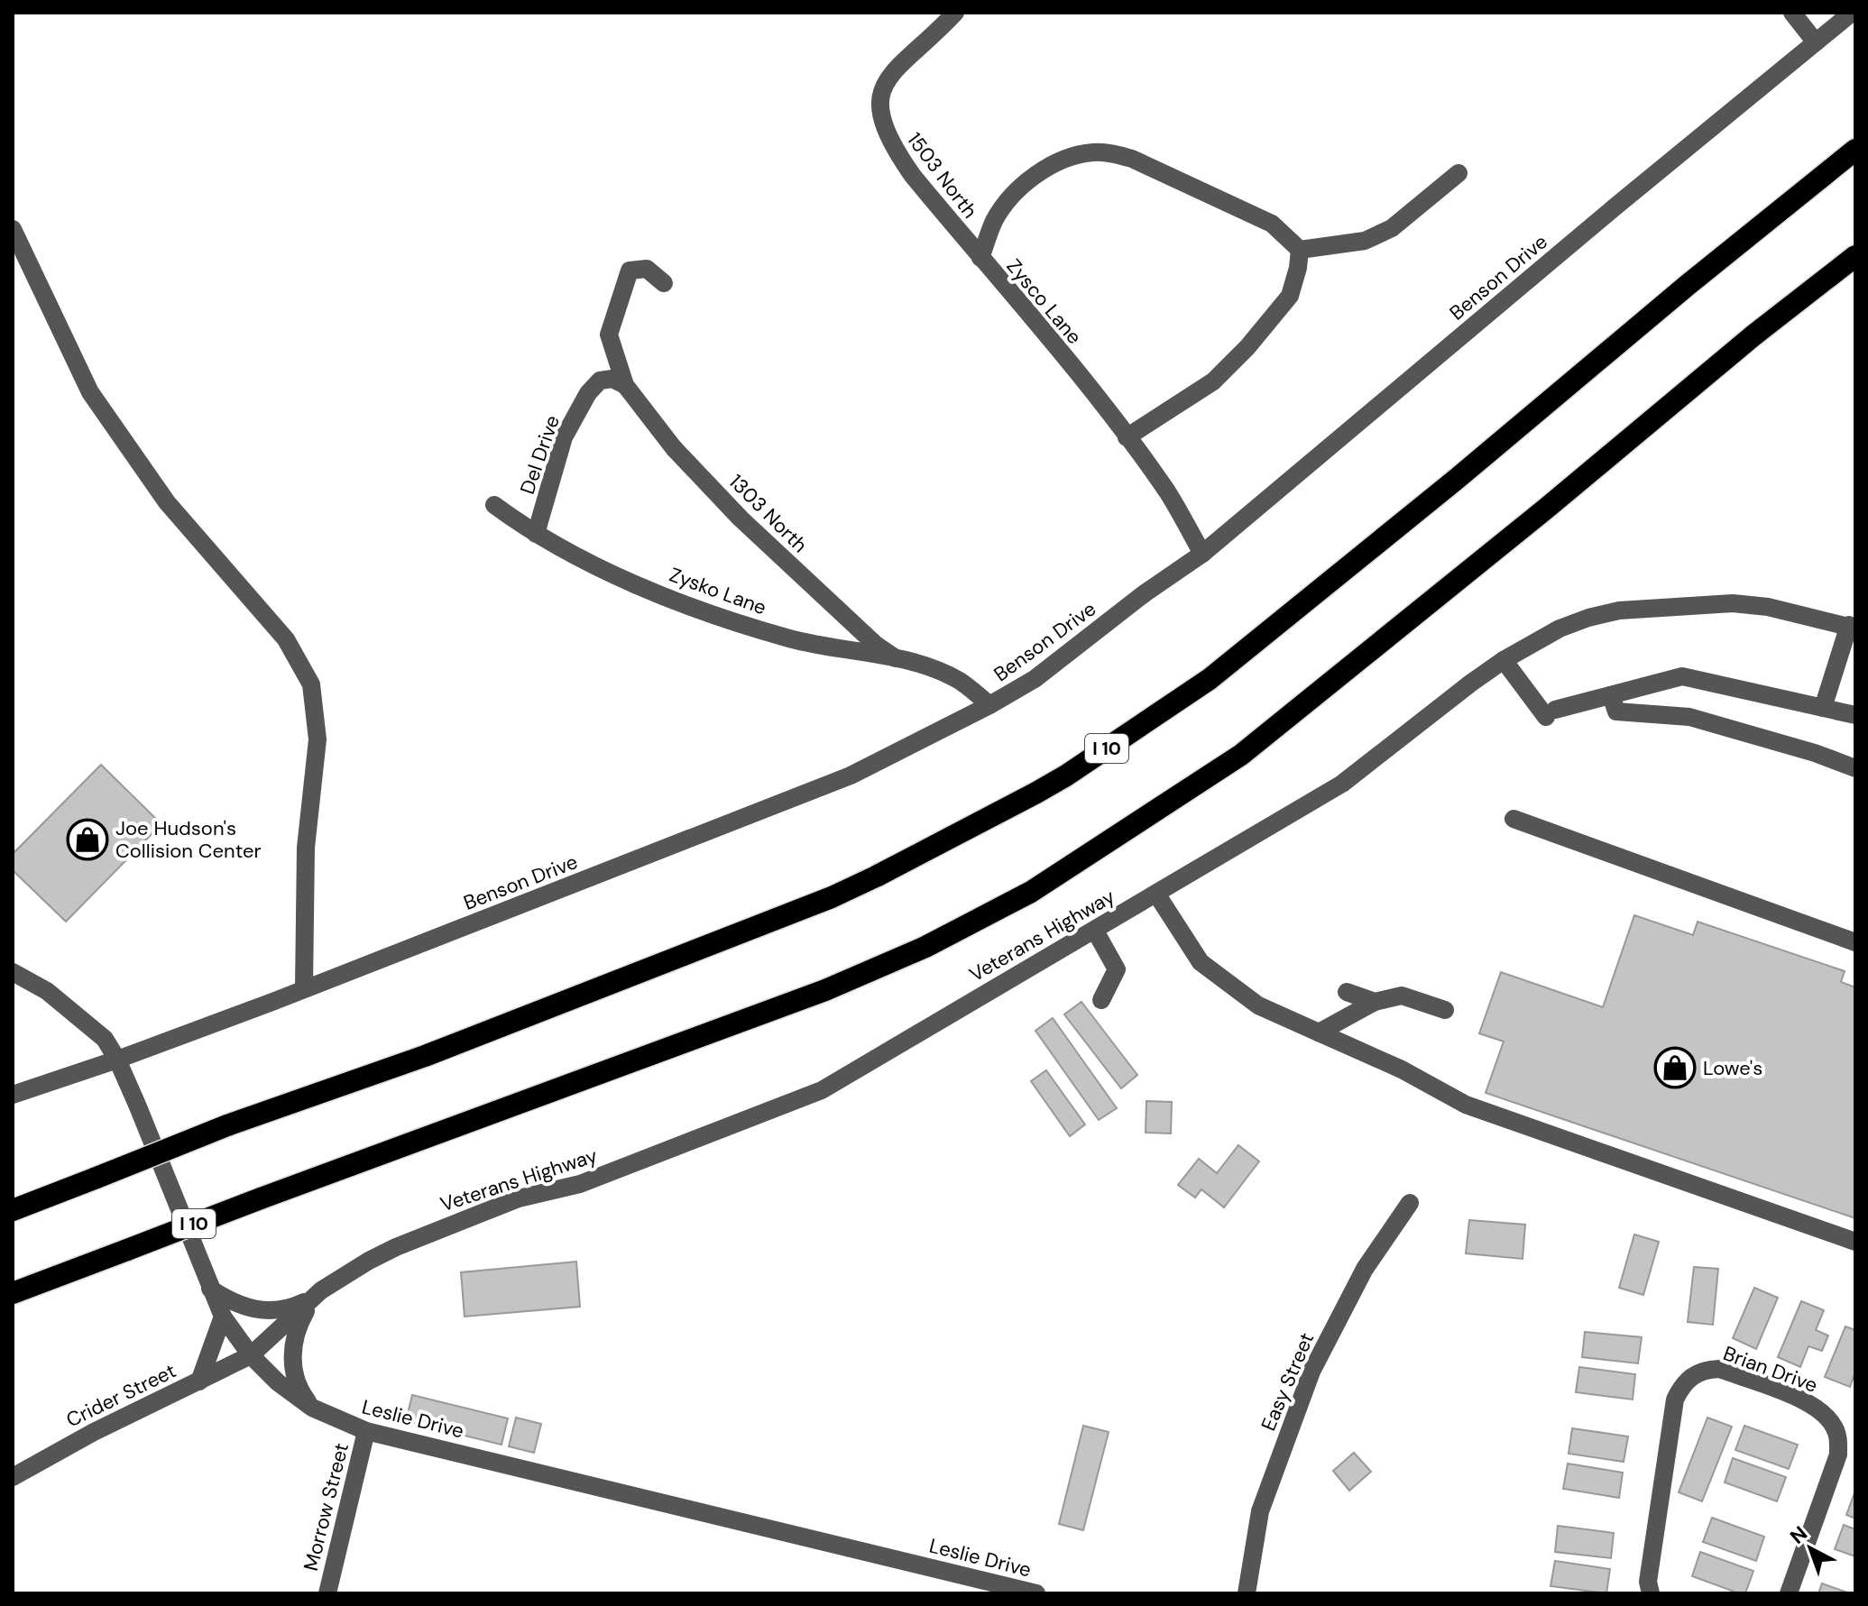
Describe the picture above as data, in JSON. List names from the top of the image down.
{
  "streets": {
    "highway": ["I 10"],
    "street": [
      "1503 North",
      "Benson Drive",
      "Zysco Lane",
      "Del Drive",
      "1303 North",
      "Zysko Lane",
      "Veterans Highway",
      "Brian Drive",
      "Easy Street",
      "Crider Street",
      "Leslie Drive",
      "Morrow Street"
    ]
  },
  "crossings": [
    ["1503 North", "Zysco Lane"],
    ["Benson Drive", "Zysco Lane"],
    ["Benson Drive", "Leslie Drive"],
    ["Del Drive", "1303 North"],
    ["Del Drive", "Zysko Lane"],
    ["1303 North", "Zysko Lane"],
    ["Veterans Highway", "Crider Street"],
    ["Veterans Highway", "Leslie Drive"],
    ["Crider Street", "Leslie Drive"],
    ["Leslie Drive", "Morrow Street"]
  ],
  "places": {
    "shop": ["Joe Hudson's Collision Center", "Lowe's"]
  },
  "north": "top left"
}
